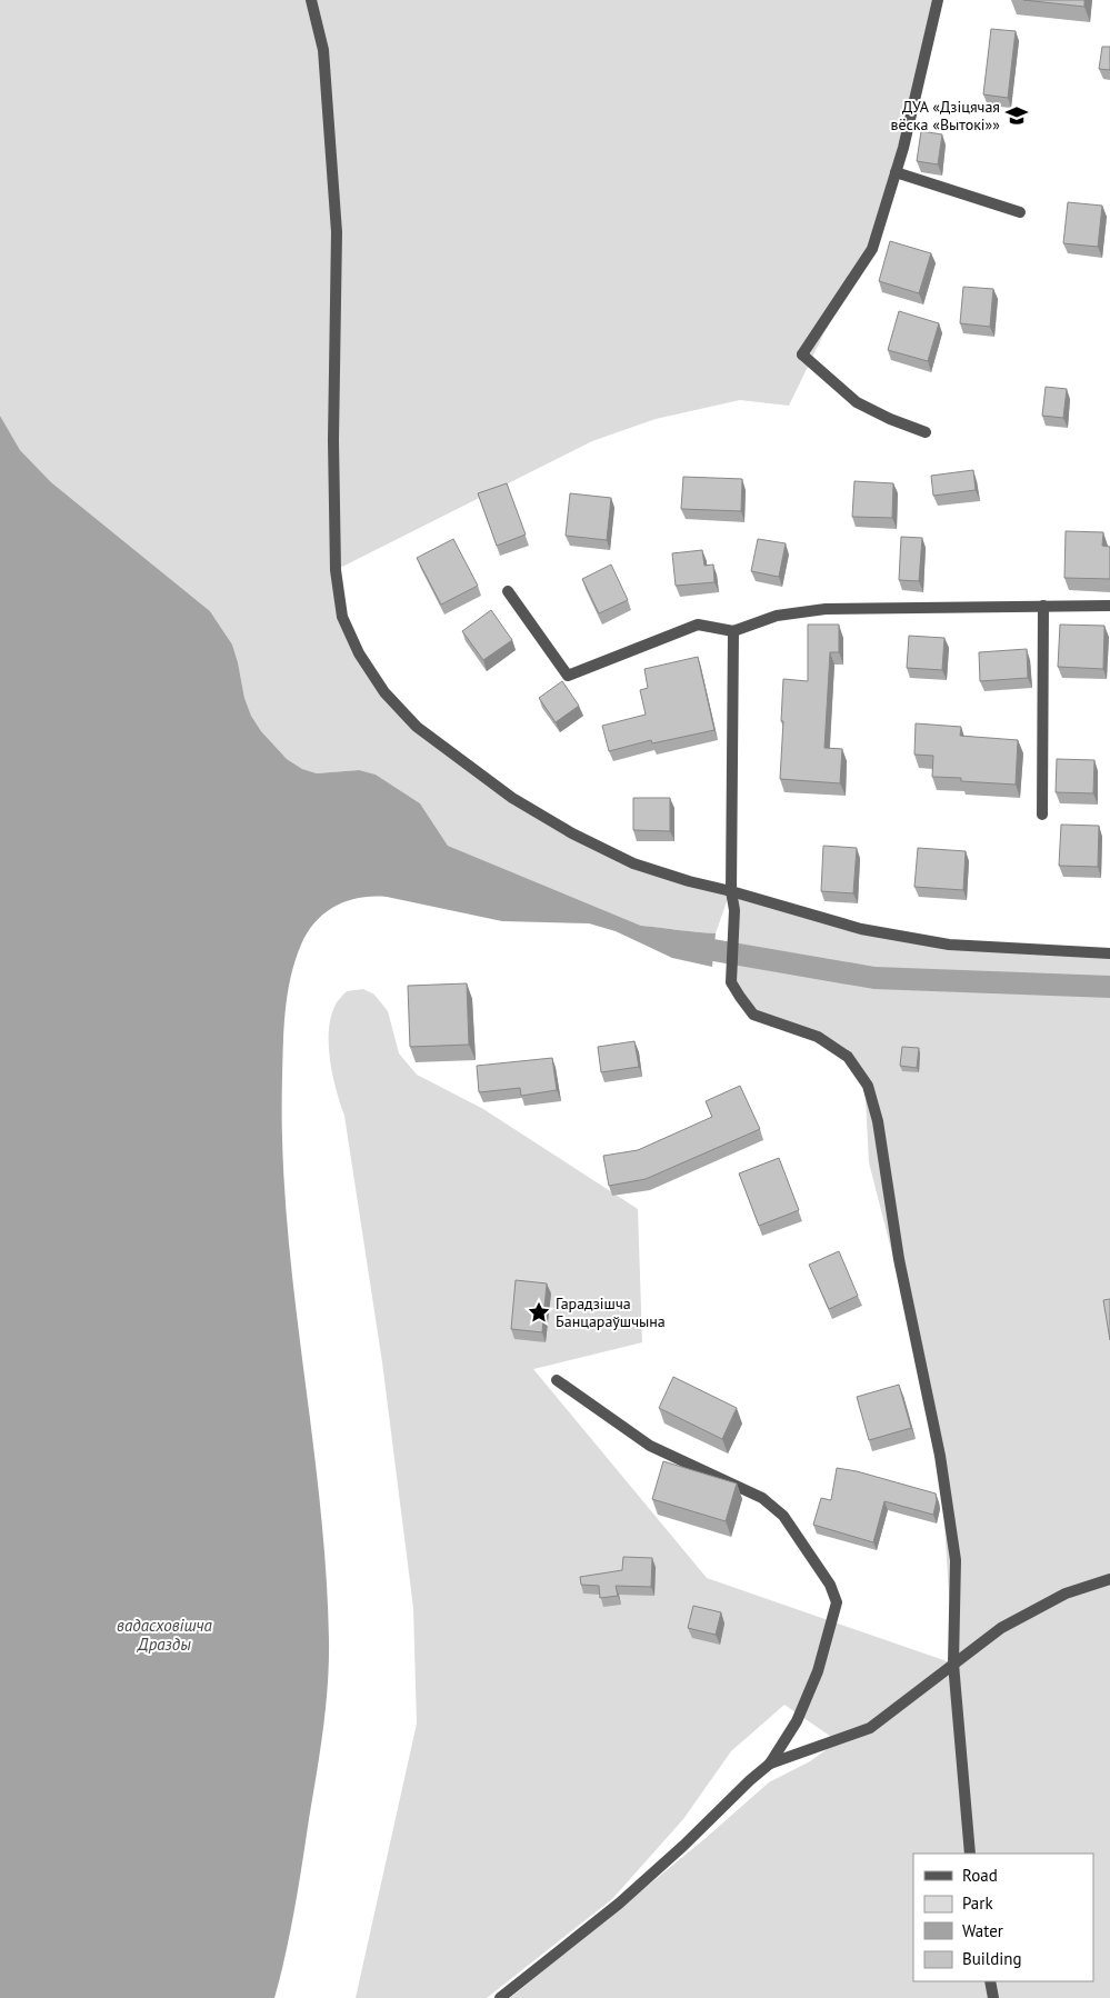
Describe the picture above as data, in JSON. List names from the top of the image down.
{
  "water": ["вадасховішча Дразды"],
  "places": {
    "school or university": ["ДУА «Дзіцячая вёска «Вытокі»»"],
    "place": ["Гарадзішча Банцараўшчына"]
  },
  "legend": [
    "Road",
    "Park",
    "Water",
    "Building"
  ]
}
